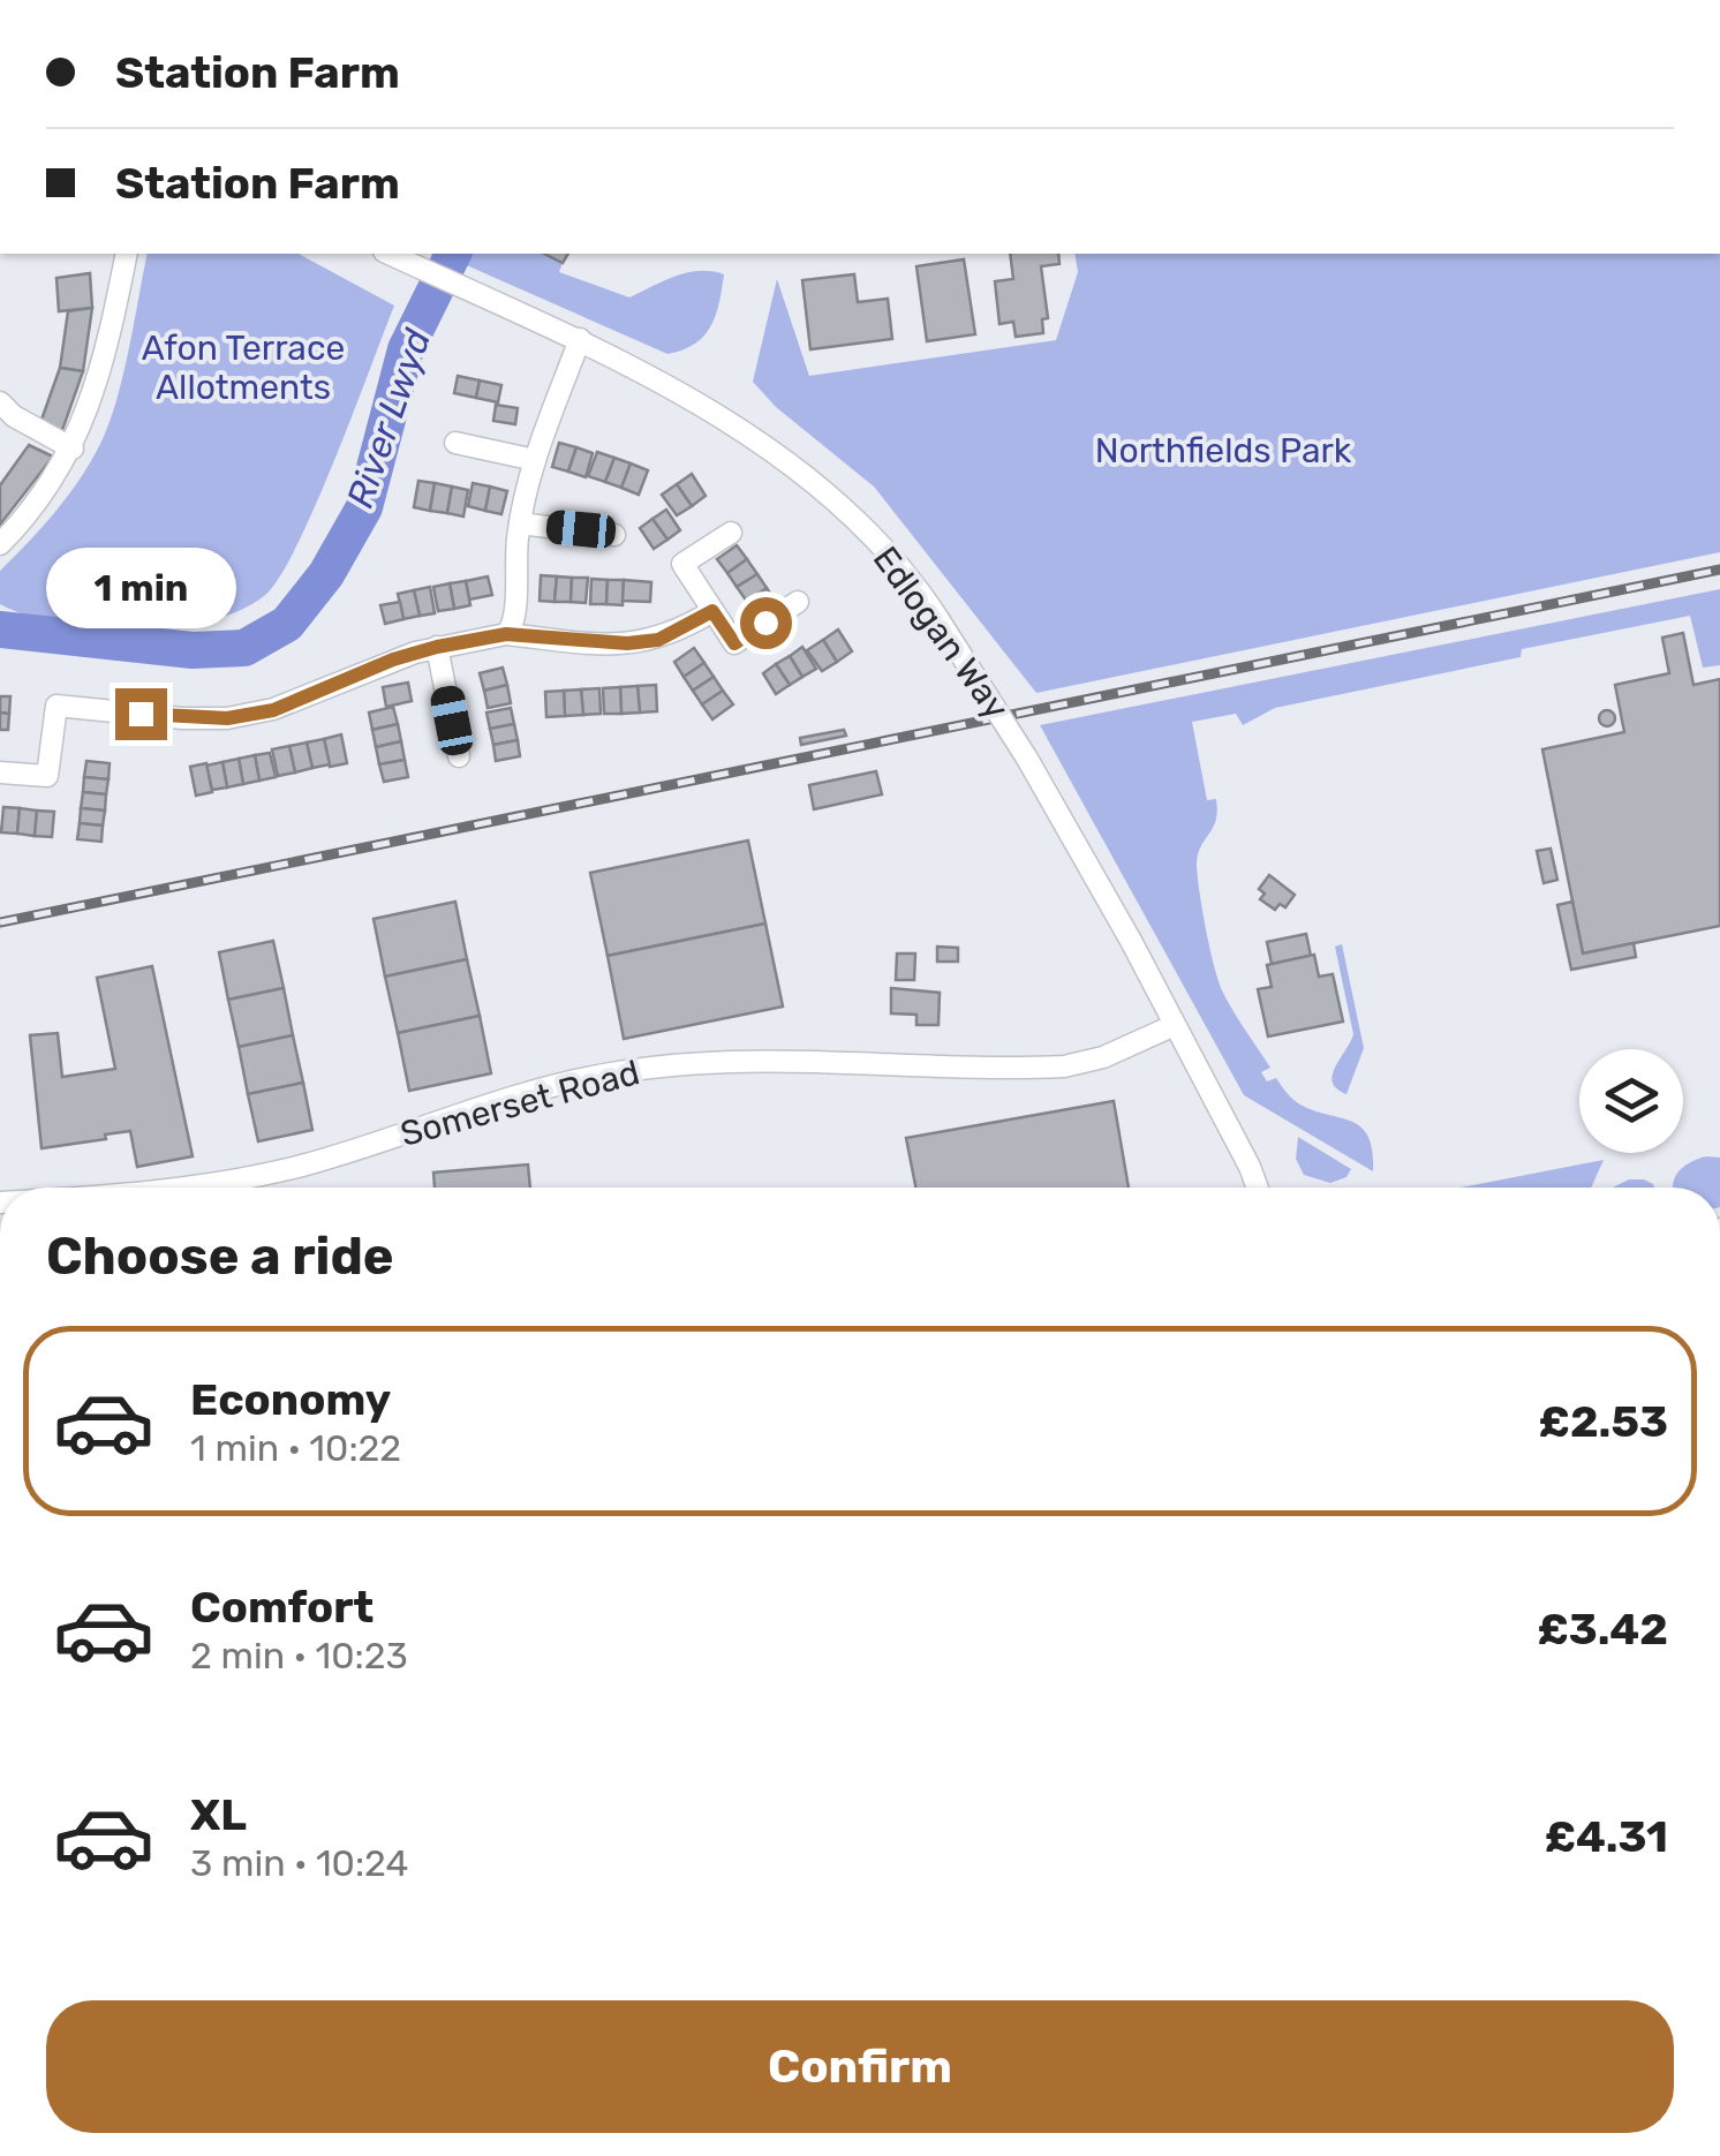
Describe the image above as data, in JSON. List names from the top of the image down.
{
  "streets": {
    "street": ["Edlogan Way", "Somerset Road"]
  },
  "crossings": [
    ["Edlogan Way", "Somerset Road"]
  ],
  "water": ["River Lwyd"],
  "parks": ["Afon Terrace Allotments", "Northfields Park"],
  "page": {
    "banner": ["Station Farm", "Station Farm"],
    "bubble": "1 min",
    "heading": "Choose a ride",
    "list": [
      {
        "name": "Economy",
        "note": "1 min · 10:22",
        "value": "£2.53"
      },
      {
        "name": "Comfort",
        "note": "2 min · 10:23",
        "value": "£3.42"
      },
      {
        "name": "XL",
        "note": "3 min · 10:24",
        "value": "£4.31"
      }
    ],
    "buttons": "Confirm"
  }
}
